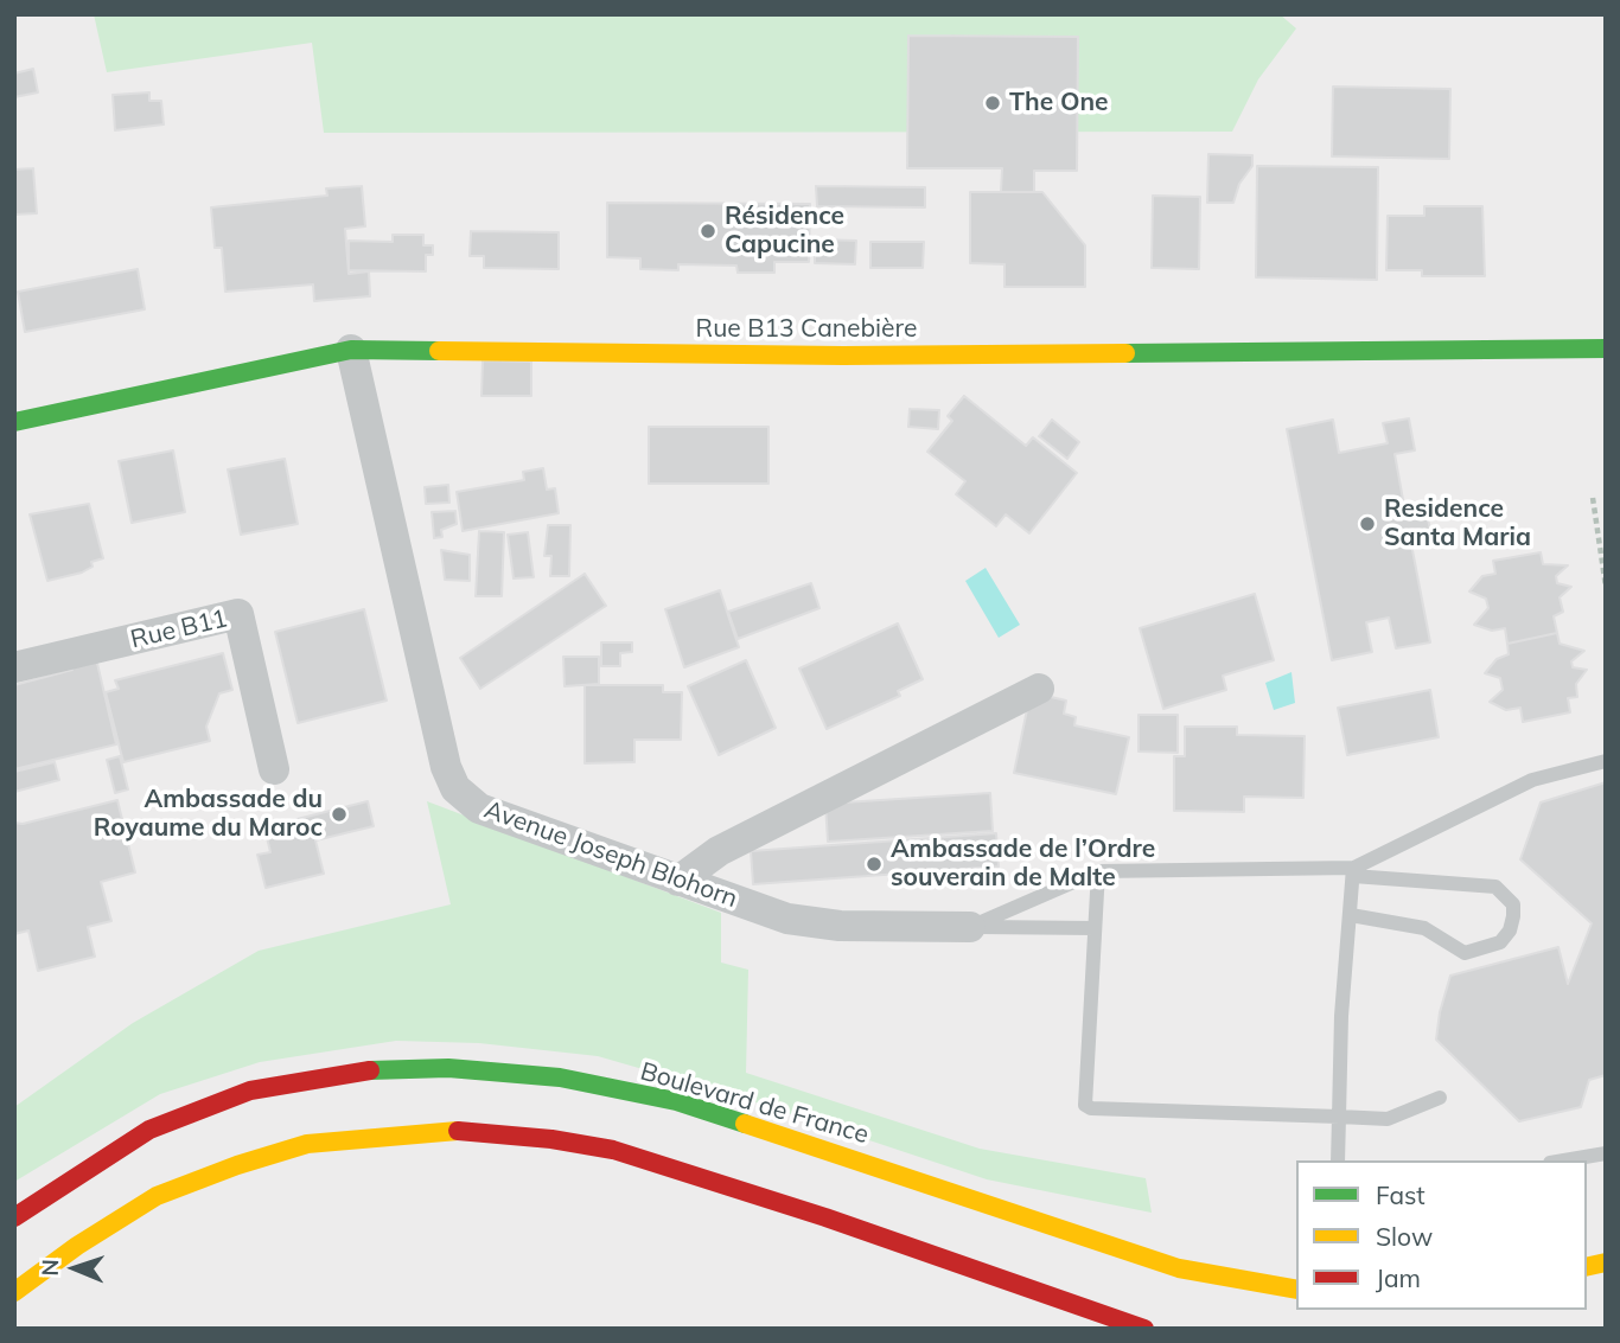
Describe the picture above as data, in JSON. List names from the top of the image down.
{
  "streets": {
    "main road": ["Rue B13 Canebière", "Boulevard de France"],
    "street": ["Rue B11", "Avenue Joseph Blohorn"]
  },
  "crossings": [
    ["Rue B13 Canebière", "Avenue Joseph Blohorn"]
  ],
  "places": [
    "The One",
    "Résidence Capucine",
    "Residence Santa Maria",
    "Ambassade du Royaume du Maroc",
    "Ambassade de l’Ordre souverain de Malte"
  ],
  "legend": ["Fast", "Slow", "Jam"],
  "north": "left"
}
